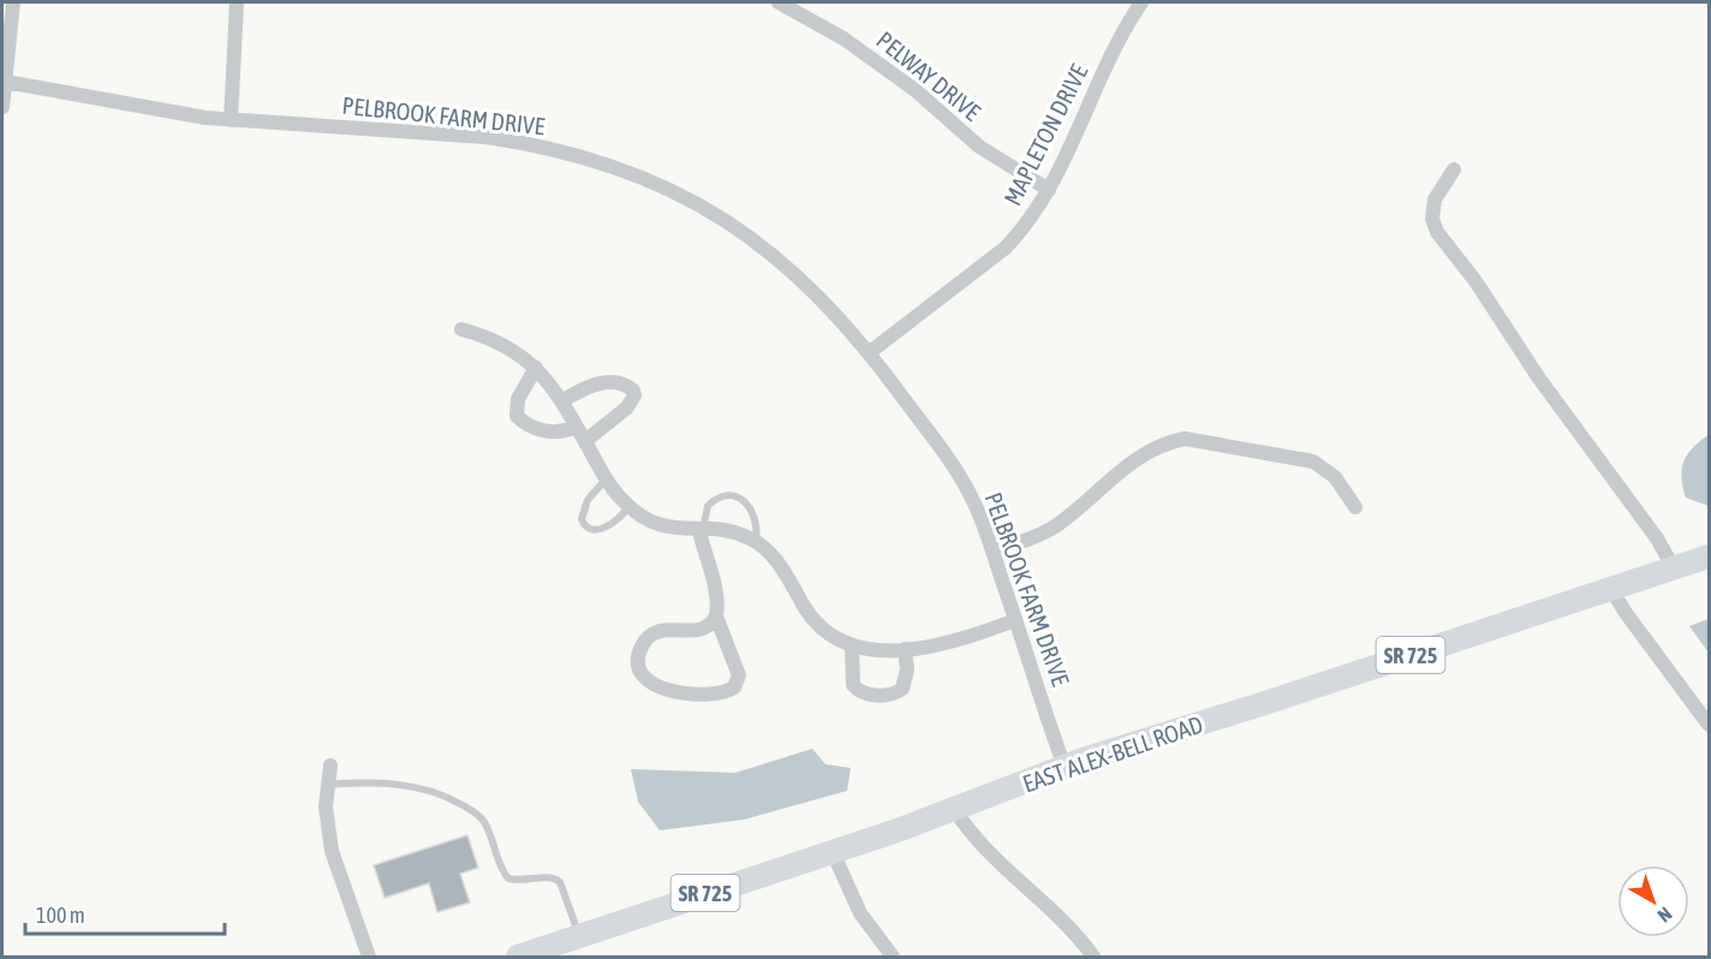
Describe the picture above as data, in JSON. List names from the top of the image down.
{
  "streets": {
    "main road": ["SR 725", "EAST ALEX-BELL ROAD"],
    "street": ["PELWAY DRIVE", "PELBROOK FARM DRIVE", "MAPLETON DRIVE"]
  },
  "crossings": [
    ["PELWAY DRIVE", "MAPLETON DRIVE"],
    ["PELBROOK FARM DRIVE", "MAPLETON DRIVE"],
    ["PELBROOK FARM DRIVE", "EAST ALEX-BELL ROAD"]
  ],
  "scale_bar": "100 m",
  "north": "bottom right"
}
